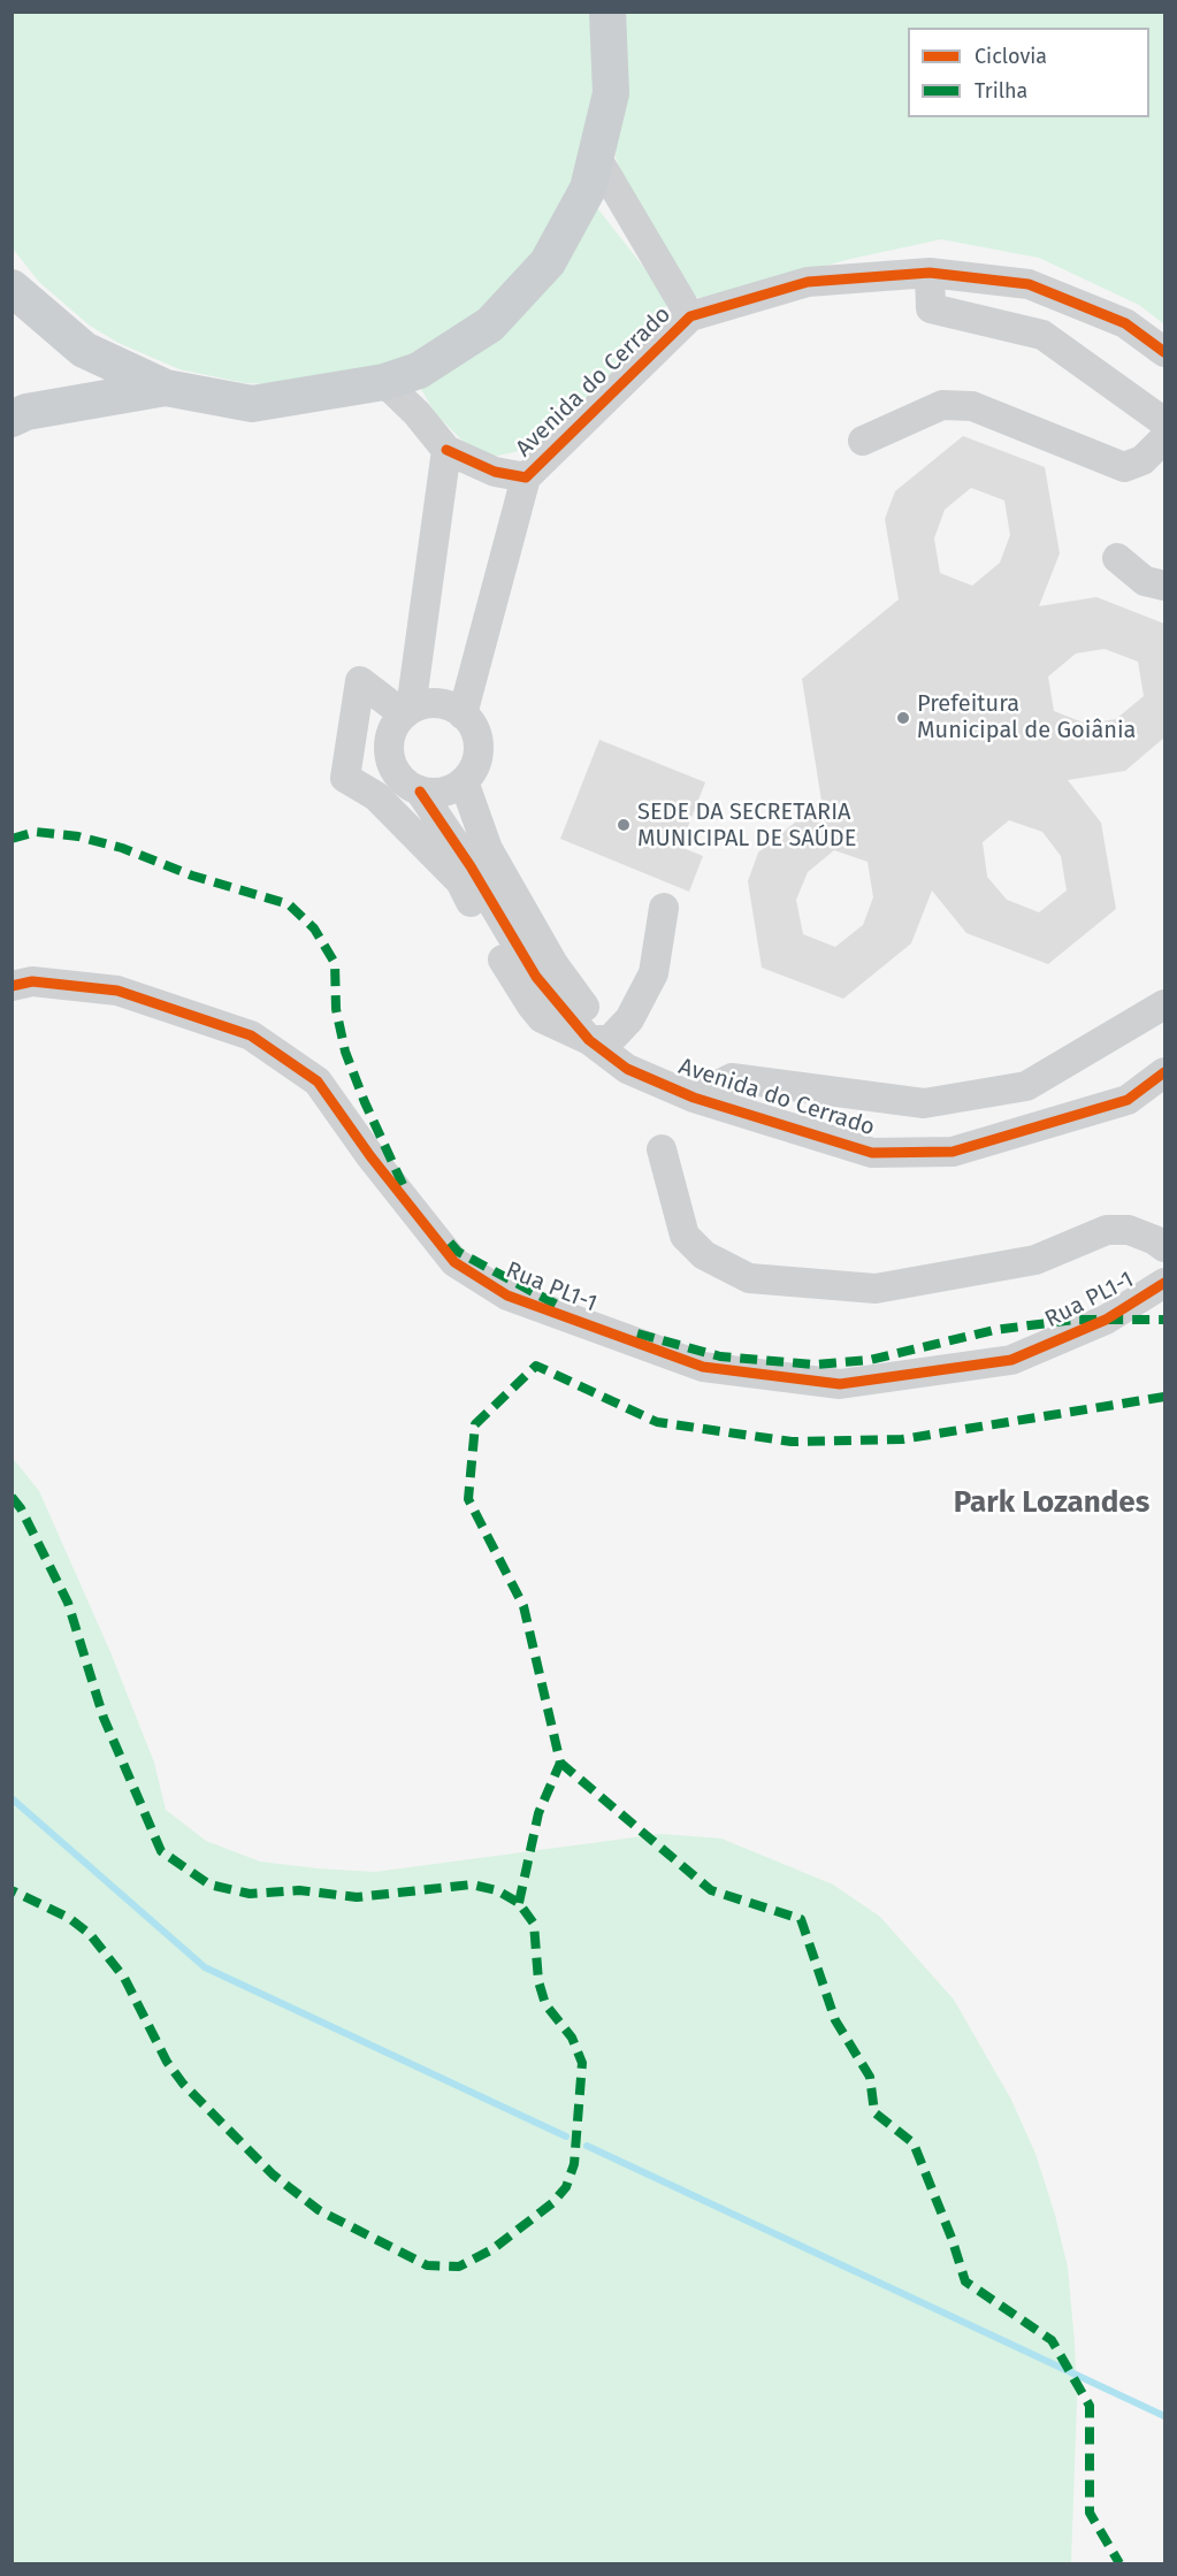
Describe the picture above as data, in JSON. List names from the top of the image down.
{
  "streets": {
    "street": ["Avenida do Cerrado", "Rua PL1-1"]
  },
  "districts": ["Park Lozandes"],
  "places": ["Prefeitura Municipal de Goiânia", "SEDE DA SECRETARIA MUNICIPAL DE SAÚDE"],
  "legend": ["Ciclovia", "Trilha"]
}
